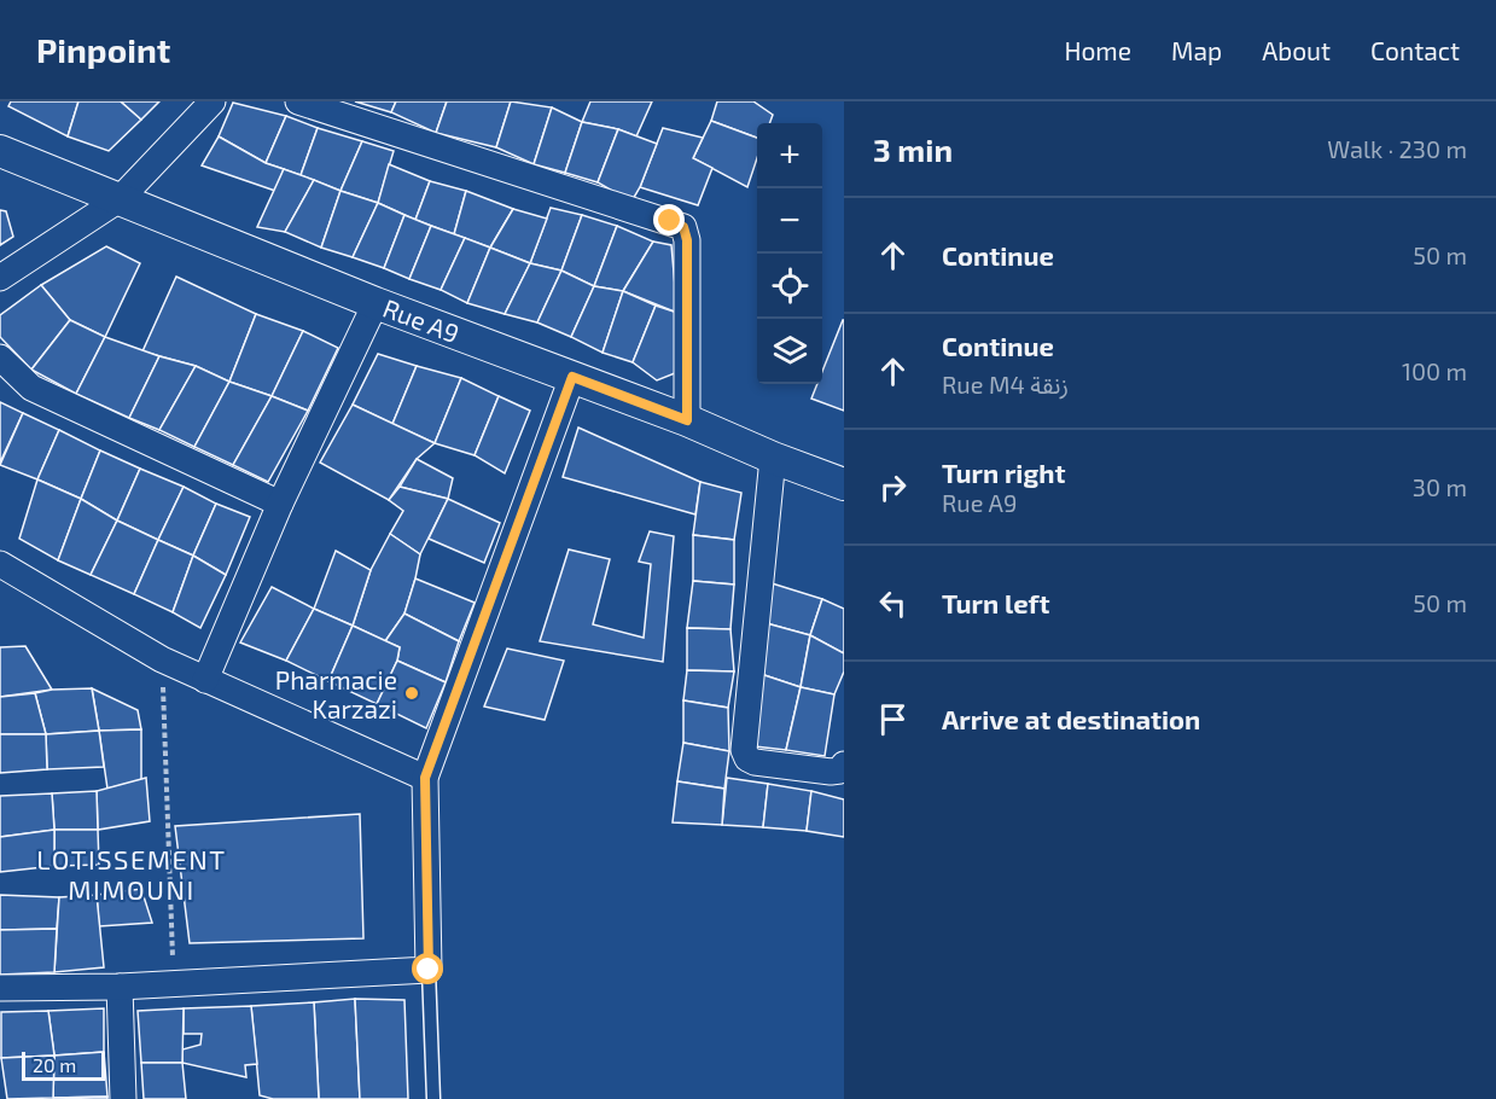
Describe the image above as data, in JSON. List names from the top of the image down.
{
  "streets": {
    "street": ["Rue A9"]
  },
  "districts": ["LOTISSEMENT MIMOUNI"],
  "places": ["Pharmacie Karzazi"],
  "scale_bar": "20 m",
  "page": {
    "header": "Pinpoint",
    "nav": [
      "Home",
      "Map",
      "About",
      "Contact"
    ],
    "heading": ["3 min", "Walk · 230 m"],
    "map_buttons": ["+", "−"],
    "list": [
      ["Continue", "50 m"],
      ["Continue", "Rue M4 زنقة", "100 m"],
      ["Turn right", "Rue A9", "30 m"],
      ["Turn left", "50 m"],
      "Arrive at destination"
    ],
    "scale": "20 m"
  }
}
